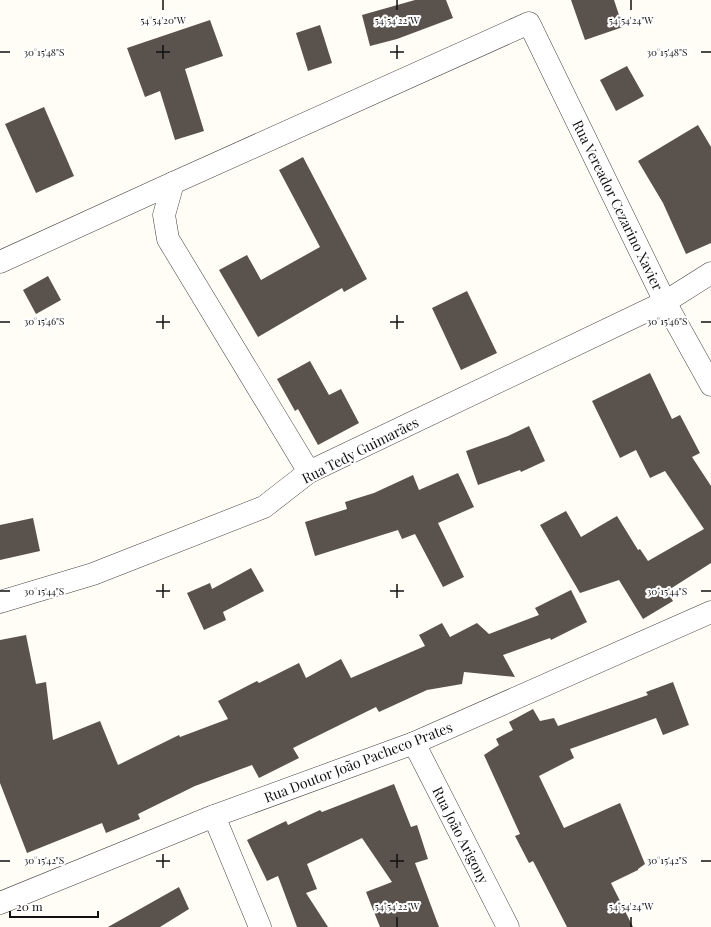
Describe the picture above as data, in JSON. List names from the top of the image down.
{
  "streets": {
    "street": [
      "Rua Vereador Cezarino Xavier",
      "Rua Tedy Guimarães",
      "Rua Doutor João Pacheco Prates",
      "Rua João Arigony"
    ]
  },
  "crossings": [
    ["Rua Vereador Cezarino Xavier", "Rua Tedy Guimarães"],
    ["Rua Doutor João Pacheco Prates", "Rua João Arigony"]
  ],
  "scale_bar": "20 m",
  "coordinates": [
    "54°54'20\"W",
    "54°54'22\"W",
    "54°54'24\"W",
    "30°15'48\"S",
    "30°15'46\"S",
    "30°15'44\"S",
    "30°15'42\"S"
  ]
}
